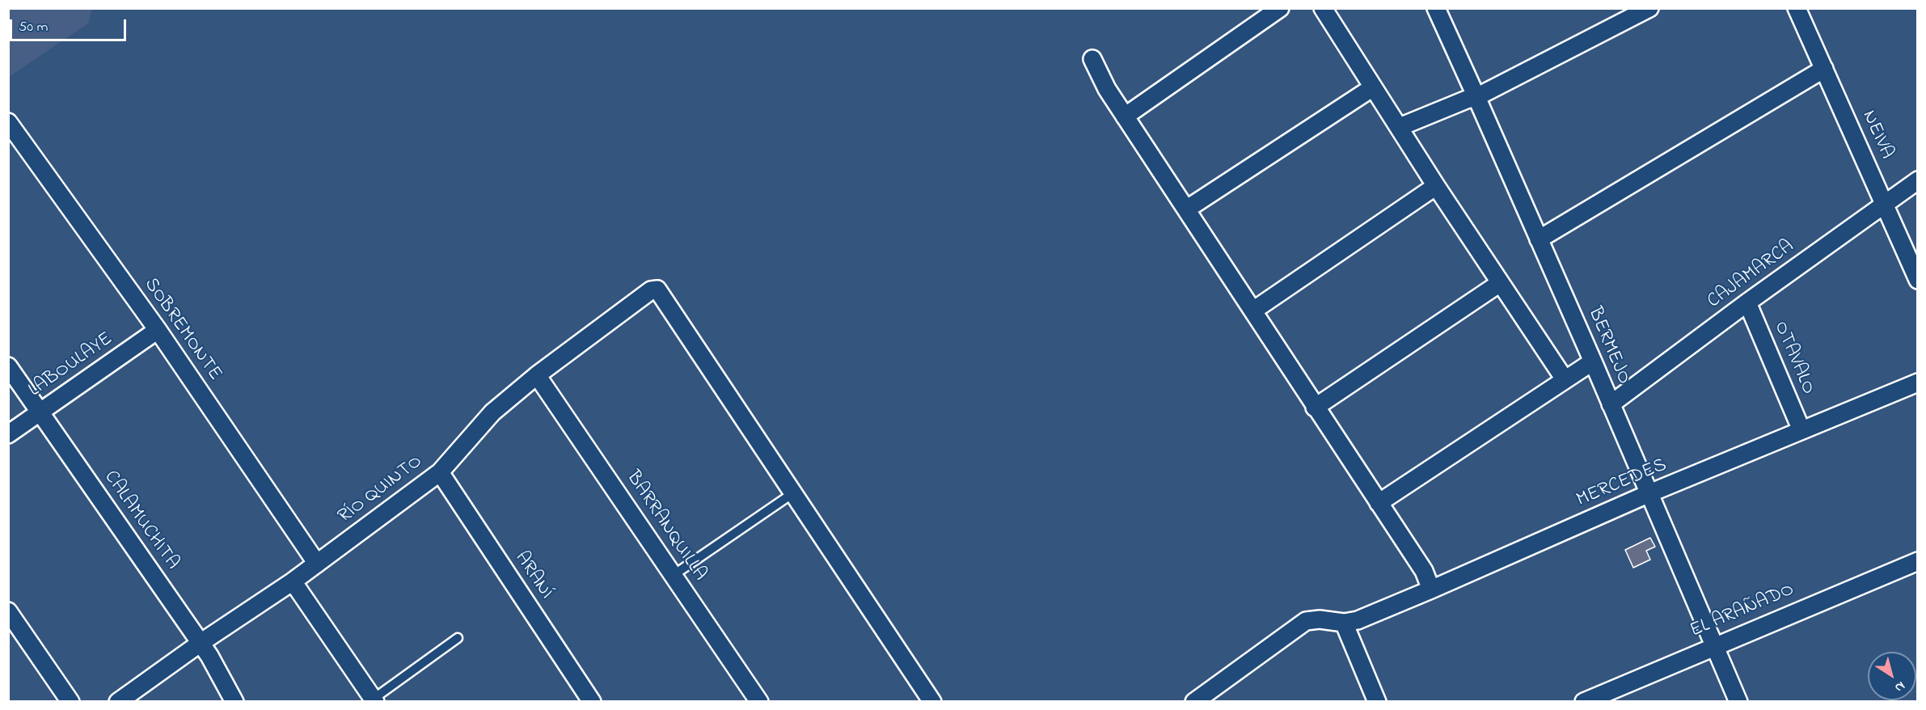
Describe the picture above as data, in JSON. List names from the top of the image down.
{
  "streets": {
    "street": [
      "NEIVA",
      "CAJAMARCA",
      "SOBREMONTE",
      "BERMEJO",
      "OTAVALO",
      "LABOULAYE",
      "MERCEDES",
      "RÍO QUINTO",
      "CALAMUCHITA",
      "BARRANQUILLA",
      "ARANÍ",
      "EL ARAÑADO"
    ]
  },
  "crossings": [
    ["NEIVA", "CAJAMARCA"],
    ["CAJAMARCA", "BERMEJO"],
    ["CAJAMARCA", "OTAVALO"],
    ["SOBREMONTE", "LABOULAYE"],
    ["SOBREMONTE", "RÍO QUINTO"],
    ["BERMEJO", "MERCEDES"],
    ["BERMEJO", "EL ARAÑADO"],
    ["OTAVALO", "MERCEDES"],
    ["LABOULAYE", "CALAMUCHITA"],
    ["RÍO QUINTO", "CALAMUCHITA"],
    ["RÍO QUINTO", "BARRANQUILLA"],
    ["RÍO QUINTO", "ARANÍ"]
  ],
  "scale_bar": "50 m",
  "north": "bottom right"
}
